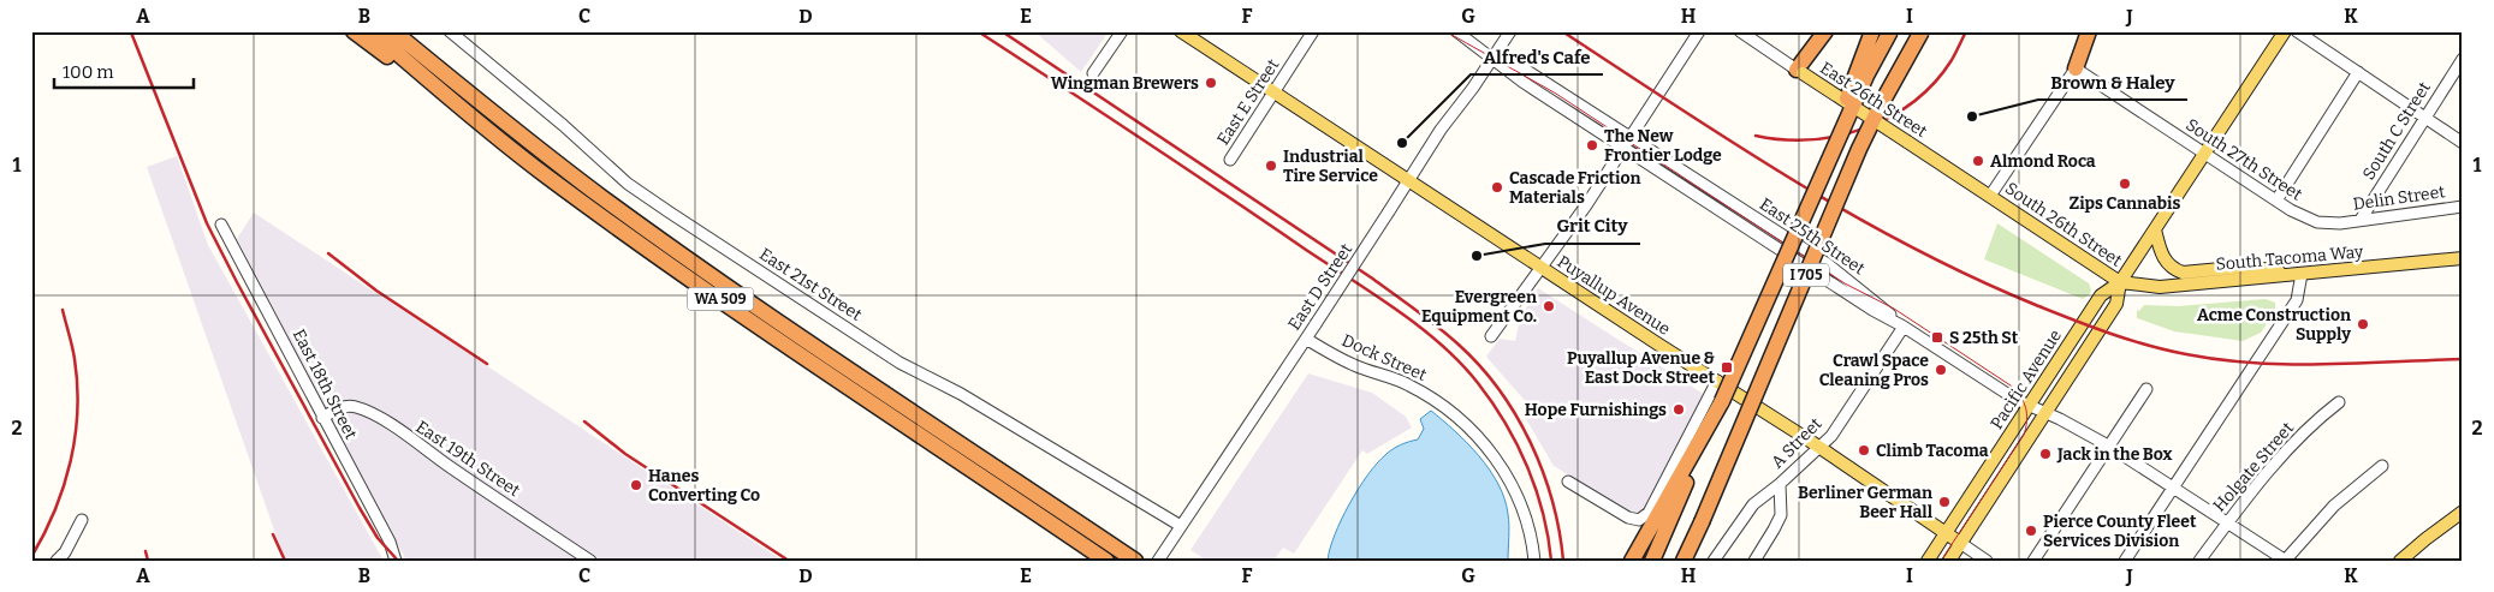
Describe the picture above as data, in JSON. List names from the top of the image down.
{
  "streets": {
    "highway": ["I 705", "WA 509"],
    "main road": [
      "East 26th Street",
      "South 26th Street",
      "South Tacoma Way",
      "Puyallup Avenue",
      "Pacific Avenue"
    ],
    "street": [
      "East E Street",
      "South C Street",
      "South 27th Street",
      "Delin Street",
      "East 25th Street",
      "East 21st Street",
      "East D Street",
      "Dock Street",
      "East 18th Street",
      "A Street",
      "East 19th Street",
      "Holgate Street"
    ]
  },
  "crossings": [
    ["East 26th Street", "South 26th Street"],
    ["East E Street", "Puyallup Avenue"],
    ["South C Street", "Delin Street"],
    ["South 27th Street", "Delin Street"],
    ["South 27th Street", "Pacific Avenue"],
    ["South 26th Street", "South Tacoma Way"],
    ["South 26th Street", "Pacific Avenue"],
    ["East 25th Street", "East D Street"],
    ["East 25th Street", "A Street"],
    ["South Tacoma Way", "Pacific Avenue"],
    ["East 21st Street", "East D Street"],
    ["East D Street", "Puyallup Avenue"],
    ["East D Street", "Dock Street"],
    ["Puyallup Avenue", "Pacific Avenue"],
    ["Puyallup Avenue", "A Street"],
    ["East 18th Street", "East 19th Street"]
  ],
  "places": {
    "other": [
      "Wingman Brewers",
      "Brown & Haley",
      "Alfred's Cafe",
      "The New Frontier Lodge",
      "Almond Roca",
      "Industrial Tire Service",
      "Zips Cannabis",
      "Cascade Friction Materials",
      "Grit City",
      "Evergreen Equipment Co.",
      "Acme Construction Supply",
      "Crawl Space Cleaning Pros",
      "Hope Furnishings",
      "Climb Tacoma",
      "Jack in the Box",
      "Hanes Converting Co",
      "Berliner German Beer Hall",
      "Pierce County Fleet Services Division"
    ],
    "transit": ["S 25th St", "Puyallup Avenue & East Dock Street"]
  },
  "scale_bar": "100 m",
  "grid": {
    "columns": [
      "A",
      "B",
      "C",
      "D",
      "E",
      "F",
      "G",
      "H",
      "I",
      "J",
      "K"
    ],
    "rows": ["1", "2"]
  }
}
